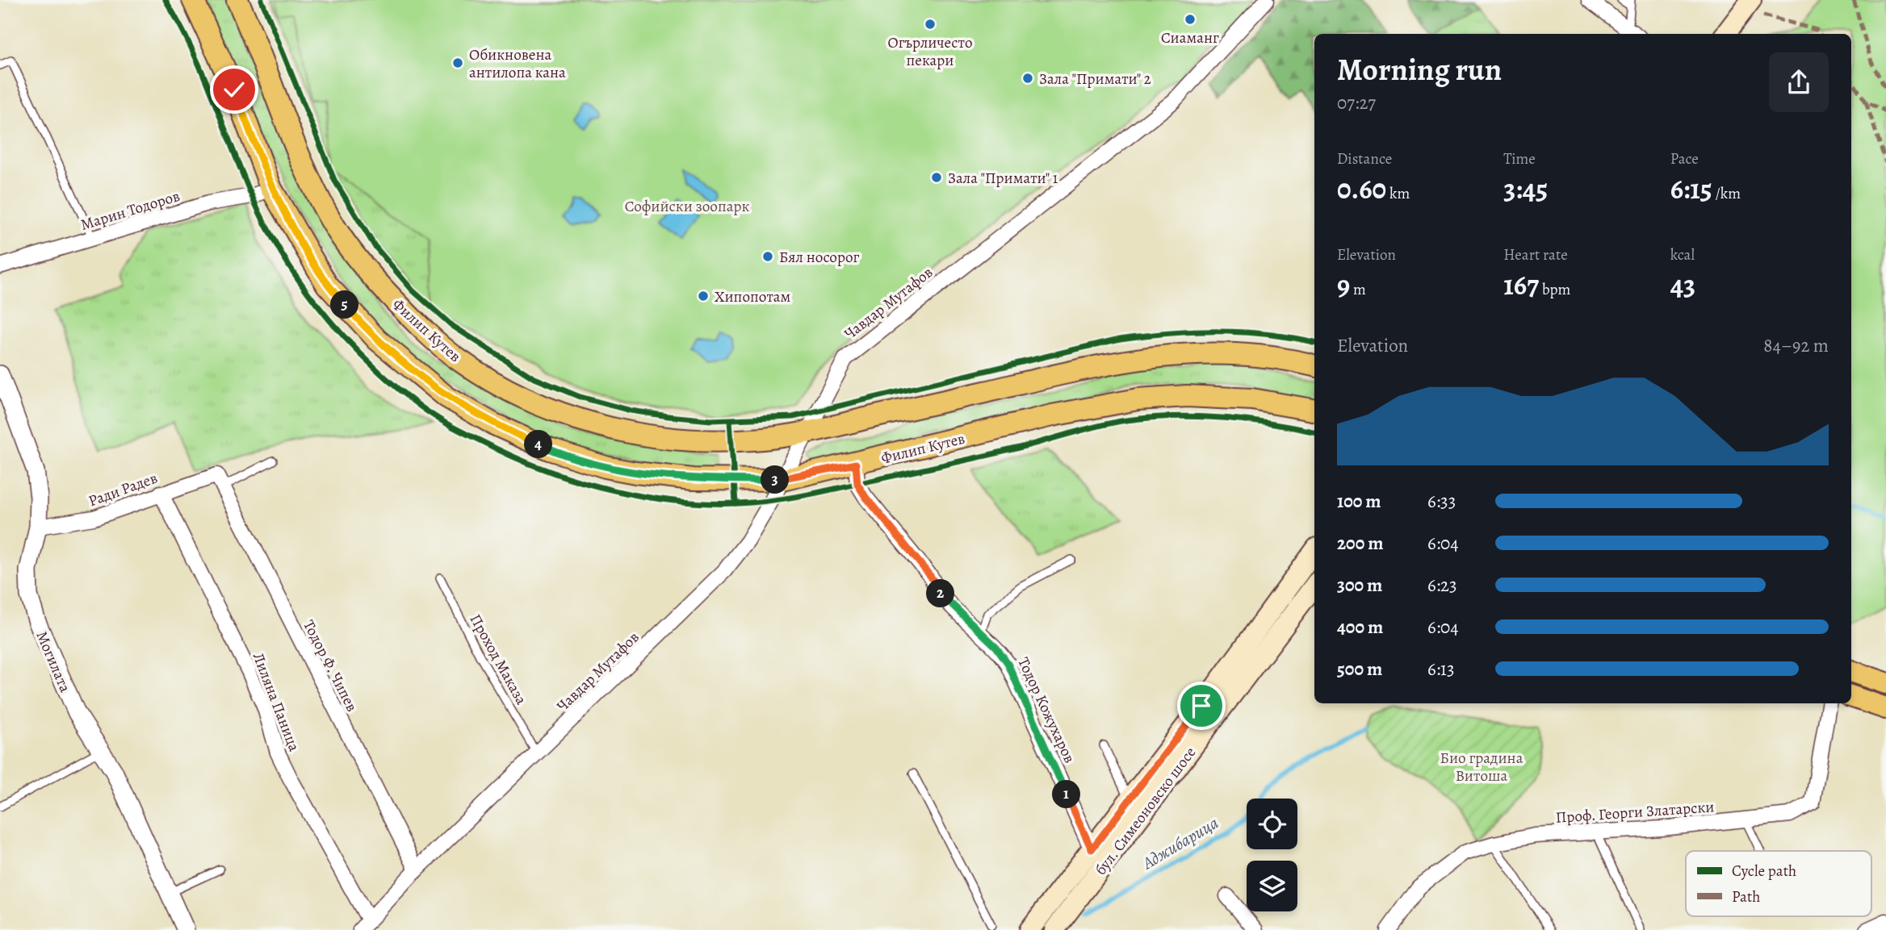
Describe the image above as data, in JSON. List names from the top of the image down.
{
  "streets": {
    "main road": ["Филип Кутев", "бул. Симеоновско шосе"],
    "street": [
      "Марин Тодоров",
      "Чавдар Мутафов",
      "Ради Радев",
      "Могилата",
      "Тодор Ф. Чипев",
      "Лиляна Паница",
      "Тодор Кожухаров",
      "Проф. Георги Златарски"
    ],
    "lane": ["Проход Маказа"]
  },
  "crossings": [
    ["Марин Тодоров", "Филип Кутев"],
    ["Чавдар Мутафов", "Филип Кутев"],
    ["Чавдар Мутафов", "Проход Маказа"],
    ["Чавдар Мутафов", "Тодор Ф. Чипев"],
    ["Чавдар Мутафов", "Лиляна Паница"],
    ["Филип Кутев", "Тодор Кожухаров"],
    ["Ради Радев", "Могилата"],
    ["Ради Радев", "Тодор Ф. Чипев"],
    ["Ради Радев", "Лиляна Паница"],
    ["Тодор Кожухаров", "бул. Симеоновско шосе"]
  ],
  "water": ["Аджибарица"],
  "parks": ["Софийски зоопарк", "Био градина Витоша"],
  "places": [
    "Сиаманг",
    "Огърличесто пекари",
    "Обикновена антилопа кана",
    "Зала \"Примати\" 2",
    "Зала \"Примати\" 1",
    "Бял носорог",
    "Хипопотам"
  ],
  "legend": ["Cycle path", "Path"],
  "page": {
    "heading": ["Morning run", "07:27"],
    "stats": [
      ["Distance", "0.60 km"],
      ["Time", "3:45"],
      ["Pace", "6:15 /km"],
      ["Elevation", "9 m"],
      ["Heart rate", "167 bpm"],
      ["kcal", "43"]
    ],
    "pins": [
      "5",
      "4",
      "3",
      "2",
      "1"
    ],
    "chart": ["Elevation", "84–92 m"],
    "list": [
      {
        "name": "100 m",
        "note": "6:33"
      },
      {
        "name": "200 m",
        "note": "6:04"
      },
      {
        "name": "300 m",
        "note": "6:23"
      },
      {
        "name": "400 m",
        "note": "6:04"
      },
      {
        "name": "500 m",
        "note": "6:13"
      }
    ]
  }
}
